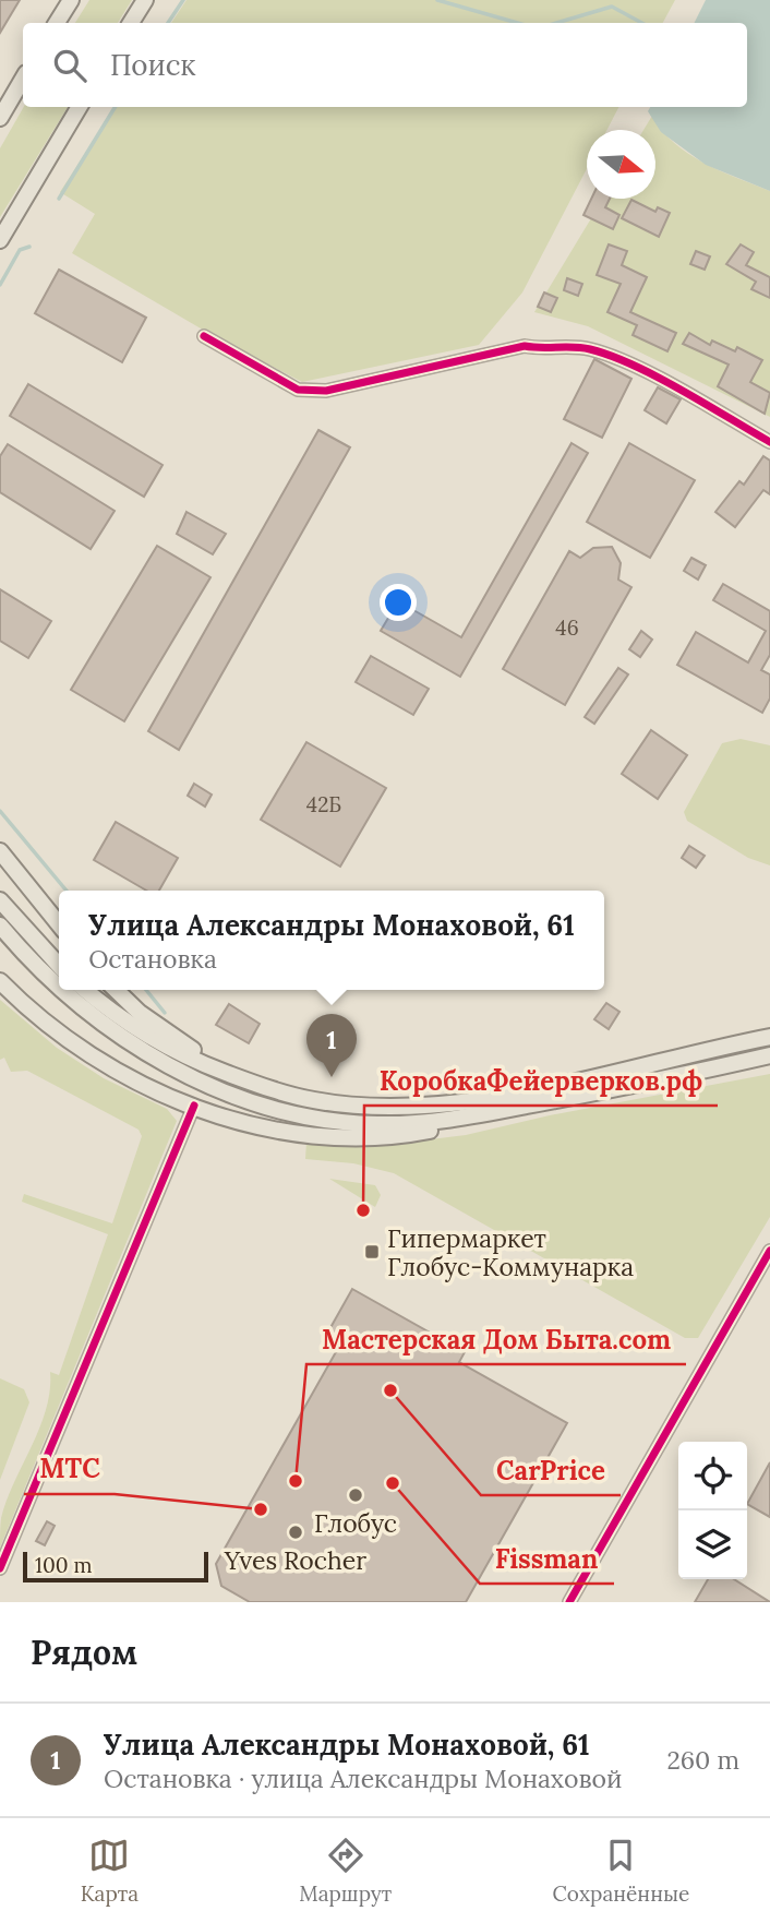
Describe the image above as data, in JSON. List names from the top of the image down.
{
  "places": {
    "other": [
      "КоробкаФейерверков.рф",
      "CarPrice",
      "Мастерская Дом Быта.com",
      "Fissman",
      "Глобус",
      "МТС",
      "Yves Rocher"
    ],
    "transit": ["Гипермаркет Глобус-Коммунарка"]
  },
  "house_numbers": ["46", "42Б"],
  "scale_bar": "100 m",
  "north": "right",
  "page": {
    "search": "Поиск",
    "popup": ["Улица Александры Монаховой, 61", "Остановка"],
    "pins": "1",
    "scale": "100 m",
    "heading": "Рядом",
    "list": [
      {
        "mark": "1",
        "name": "Улица Александры Монаховой, 61",
        "note": "Остановка · улица Александры Монаховой",
        "value": "260 m"
      }
    ],
    "nav": ["Карта", "Маршрут", "Сохранённые"]
  }
}
